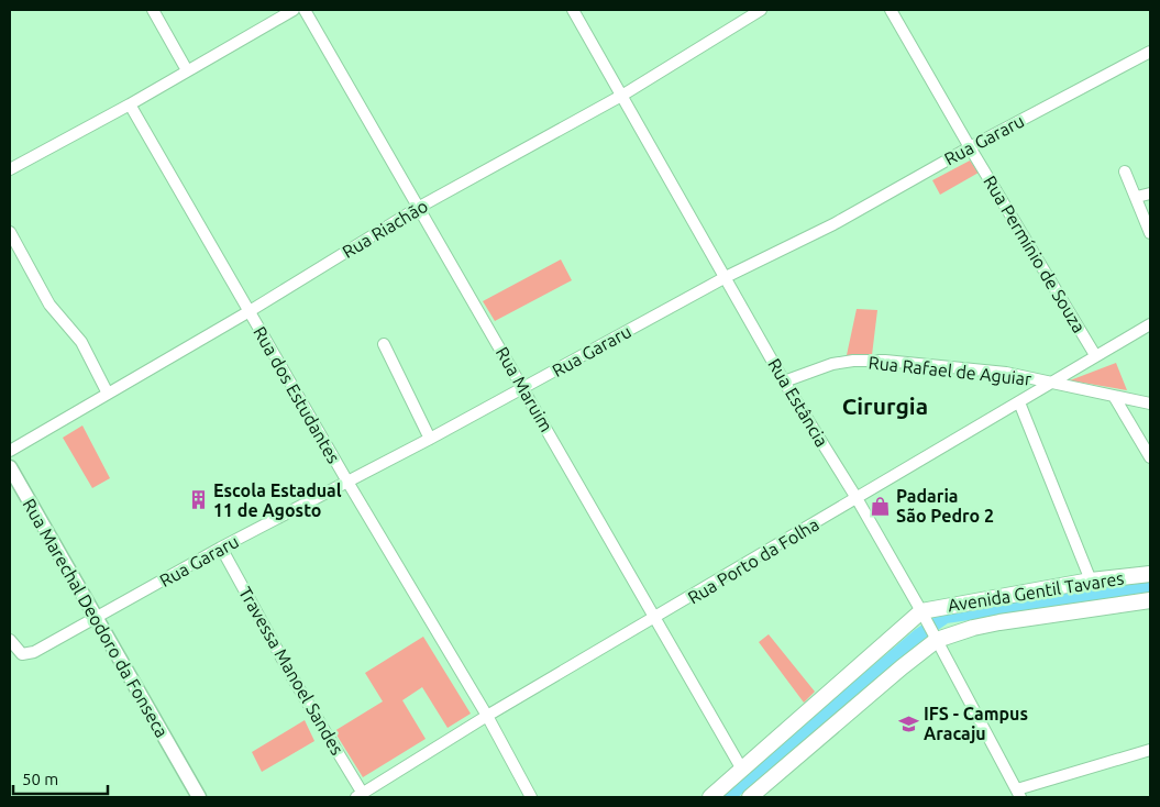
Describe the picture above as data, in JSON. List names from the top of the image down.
{
  "streets": {
    "main road": ["Avenida Gentil Tavares"],
    "street": [
      "Rua Gararu",
      "Rua Riachão",
      "Rua Permínio de Souza",
      "Rua Rafael de Aguiar",
      "Rua Maruim",
      "Rua dos Estudantes",
      "Rua Estância",
      "Rua Porto da Folha",
      "Rua Marechal Deodoro da Fonseca",
      "Travessa Manoel Sandes"
    ]
  },
  "crossings": [
    ["Rua Gararu", "Rua Permínio de Souza"],
    ["Rua Gararu", "Rua Maruim"],
    ["Rua Gararu", "Rua dos Estudantes"],
    ["Rua Gararu", "Rua Estância"],
    ["Rua Gararu", "Rua Marechal Deodoro da Fonseca"],
    ["Rua Gararu", "Travessa Manoel Sandes"],
    ["Rua Riachão", "Rua Maruim"],
    ["Rua Riachão", "Rua dos Estudantes"],
    ["Rua Riachão", "Rua Estância"],
    ["Rua Permínio de Souza", "Rua Porto da Folha"],
    ["Rua Rafael de Aguiar", "Rua Estância"],
    ["Rua Rafael de Aguiar", "Rua Porto da Folha"],
    ["Rua Maruim", "Rua Porto da Folha"],
    ["Rua dos Estudantes", "Rua Porto da Folha"],
    ["Rua Estância", "Rua Porto da Folha"],
    ["Rua Estância", "Avenida Gentil Tavares"],
    ["Rua Porto da Folha", "Travessa Manoel Sandes"]
  ],
  "districts": ["Cirurgia"],
  "places": {
    "building": ["Escola Estadual 11 de Agosto"],
    "shop": ["Padaria São Pedro 2"],
    "school or university": ["IFS - Campus Aracaju"]
  },
  "scale_bar": "50 m"
}
